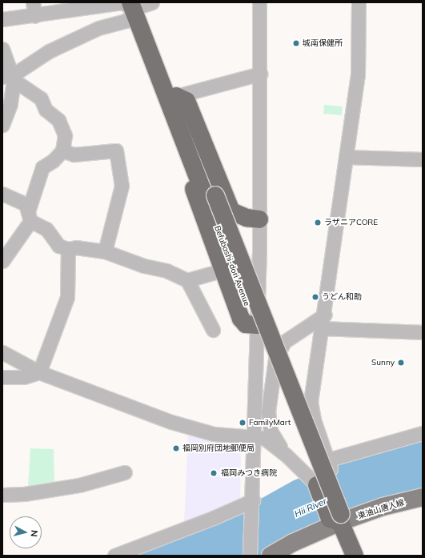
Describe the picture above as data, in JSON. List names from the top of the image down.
{
  "streets": {
    "highway": ["Befubashi-dori Avenue"],
    "main road": ["東油山唐人線"]
  },
  "crossings": [
    ["Befubashi-dori Avenue", "東油山唐人線"]
  ],
  "water": ["Hii River"],
  "places": [
    "城南保健所",
    "ラザニアCORE",
    "うどん和助",
    "Sunny",
    "FamilyMart",
    "福岡別府団地郵便局",
    "福岡みつき病院"
  ],
  "north": "right"
}
